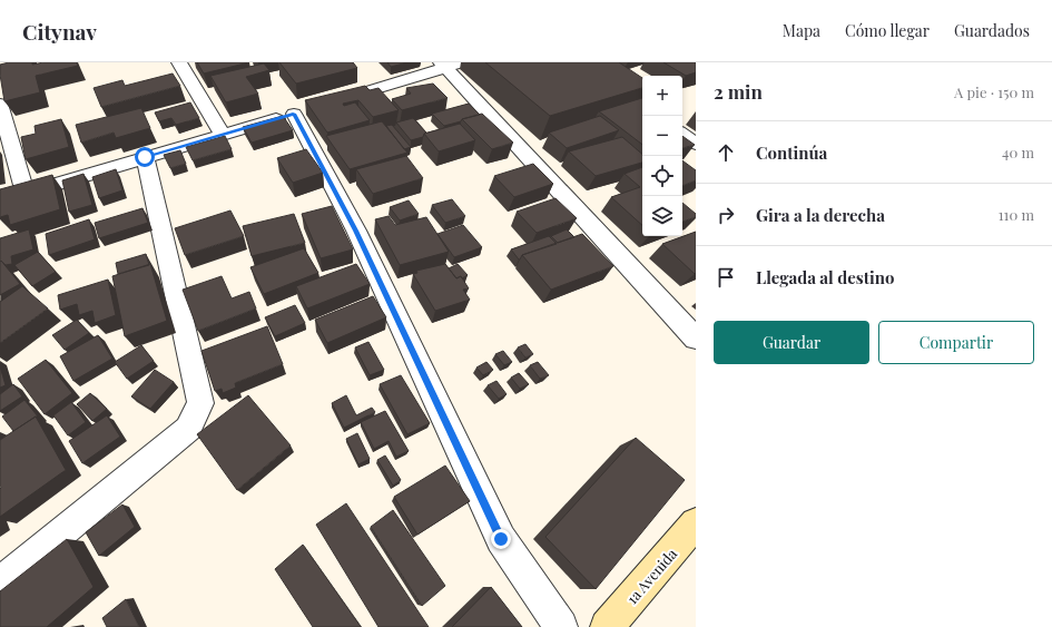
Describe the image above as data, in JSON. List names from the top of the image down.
{
  "streets": {
    "street": ["1a Avenida"]
  },
  "page": {
    "header": "Citynav",
    "nav": ["Mapa", "Cómo llegar", "Guardados"],
    "heading": ["2 min", "A pie · 150 m"],
    "map_buttons": ["+", "−"],
    "list": [
      ["Continúa", "40 m"],
      ["Gira a la derecha", "110 m"],
      "Llegada al destino"
    ],
    "buttons": ["Guardar", "Compartir"]
  }
}
